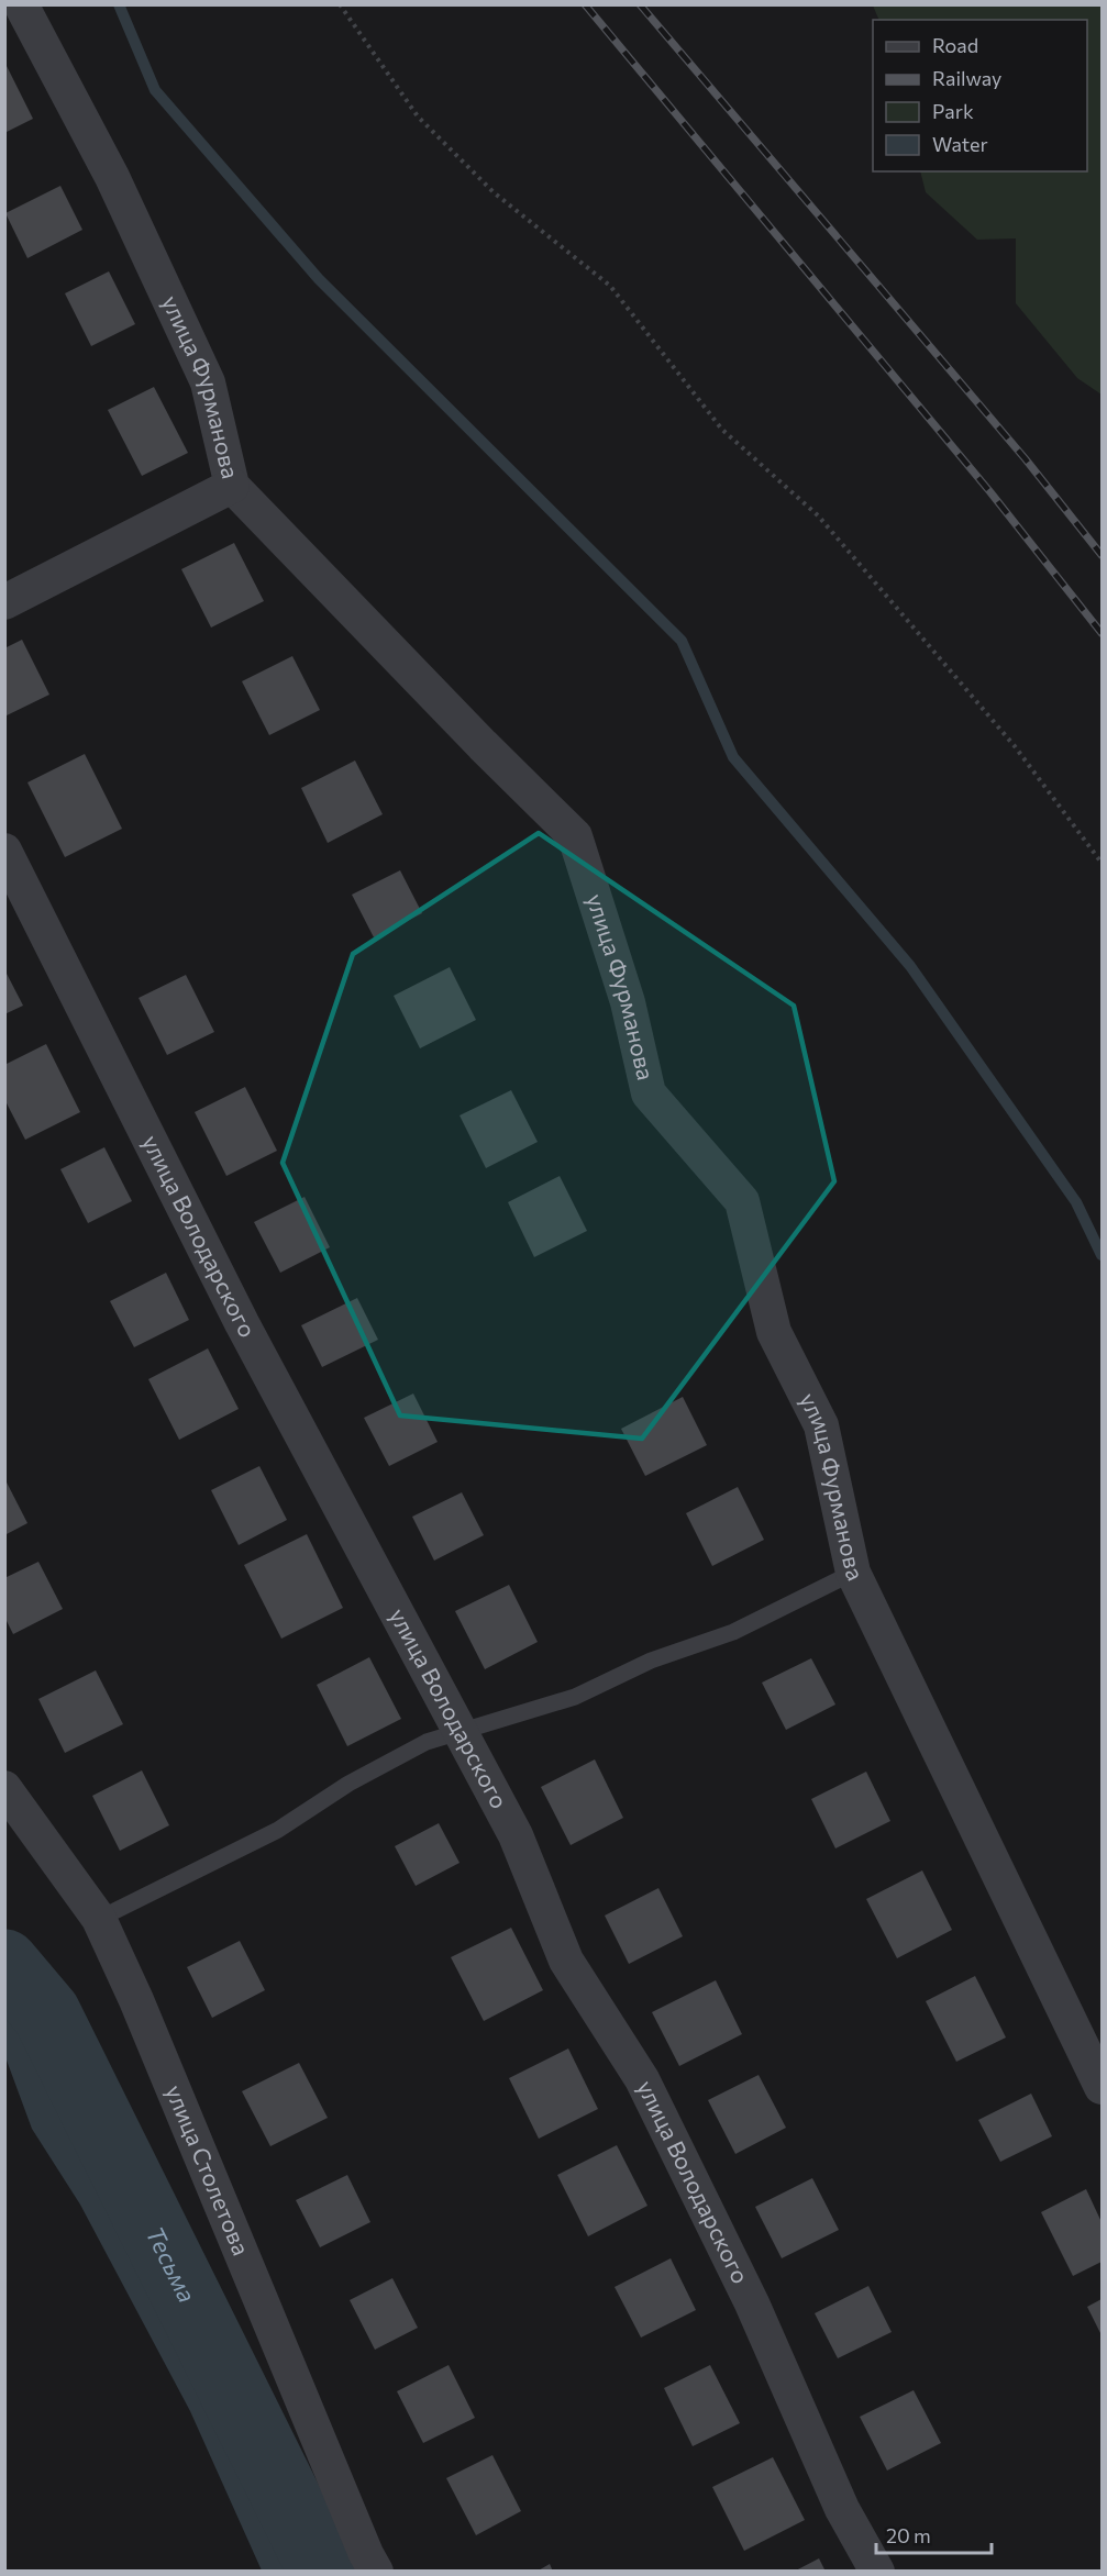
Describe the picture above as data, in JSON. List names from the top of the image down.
{
  "streets": {
    "street": ["улица Фурманова", "улица Володарского", "улица Столетова"]
  },
  "water": ["Тесьма"],
  "legend": [
    "Road",
    "Railway",
    "Park",
    "Water"
  ],
  "scale_bar": "20 m"
}
